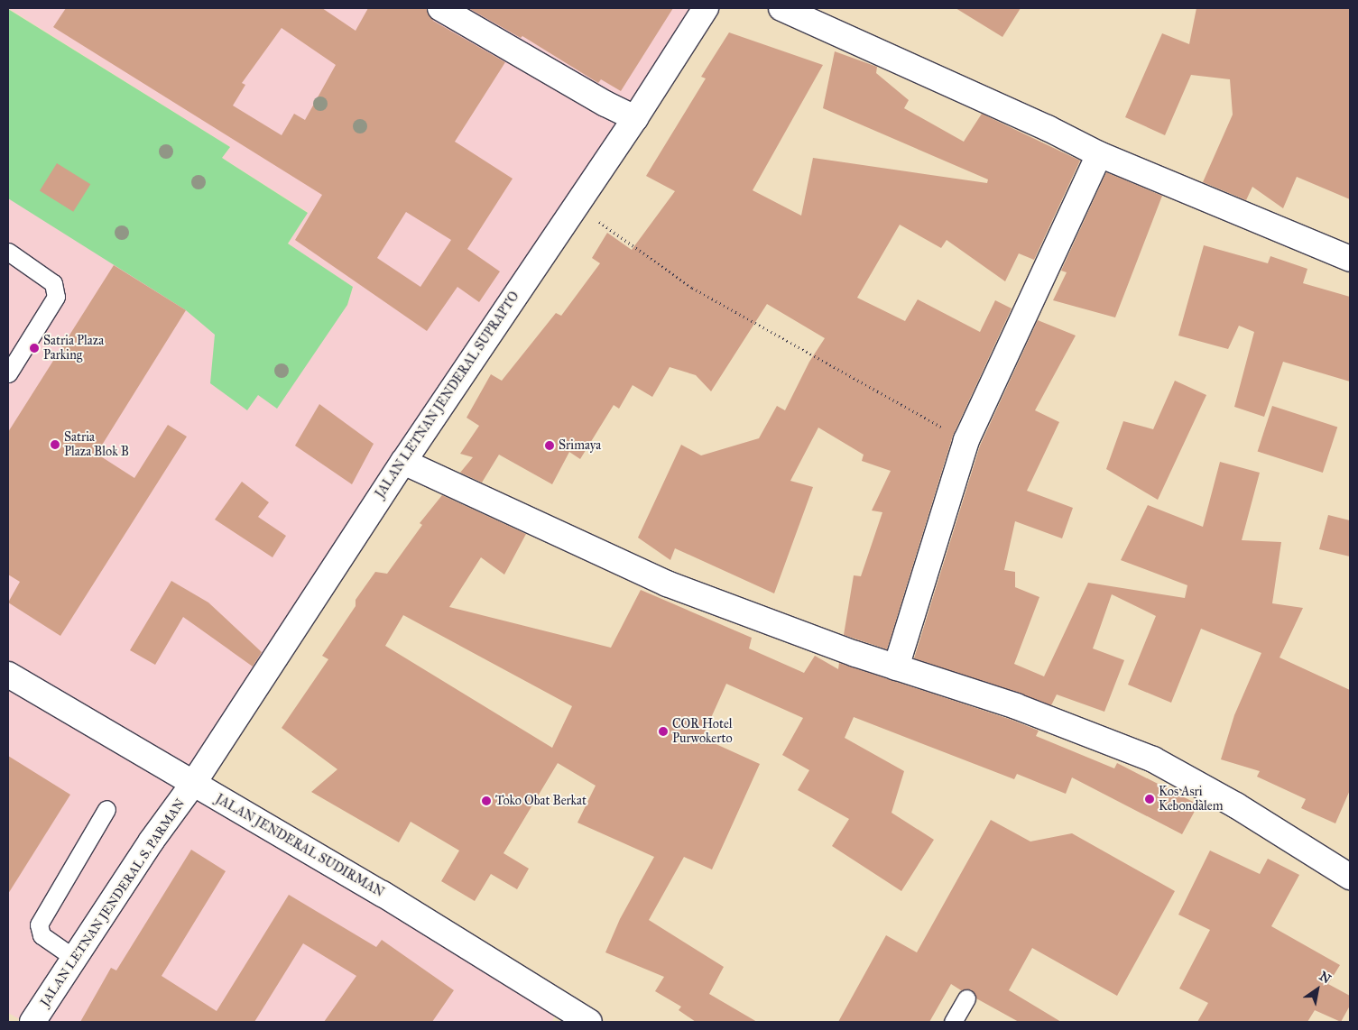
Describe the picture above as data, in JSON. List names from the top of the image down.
{
  "streets": {
    "street": ["JALAN LETNAN JENDERAL SUPRAPTO", "JALAN JENDERAL SUDIRMAN", "JALAN LETNAN JENDERAL S. PARMAN"]
  },
  "crossings": [
    ["JALAN LETNAN JENDERAL SUPRAPTO", "JALAN JENDERAL SUDIRMAN"],
    ["JALAN LETNAN JENDERAL SUPRAPTO", "JALAN LETNAN JENDERAL S. PARMAN"],
    ["JALAN JENDERAL SUDIRMAN", "JALAN LETNAN JENDERAL S. PARMAN"]
  ],
  "places": [
    "Satria Plaza Parking",
    "Satria Plaza Blok B",
    "Srimaya",
    "COR Hotel Purwokerto",
    "Kos Asri Kebondalem",
    "Toko Obat Berkat"
  ],
  "north": "top right"
}
